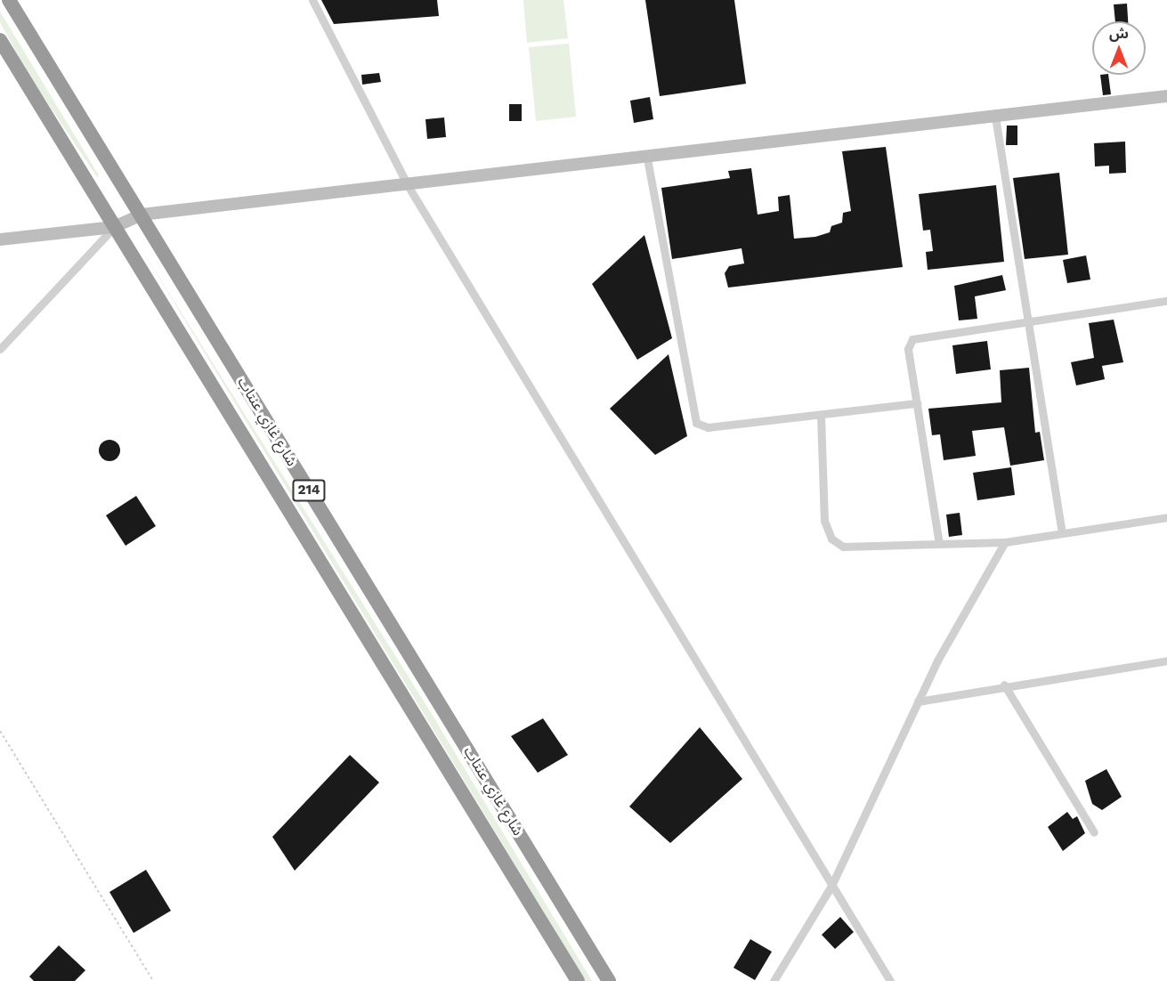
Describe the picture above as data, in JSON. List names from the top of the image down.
{
  "streets": {
    "highway": ["شارع غازي عنتاب", "214"]
  },
  "north": "top"
}
